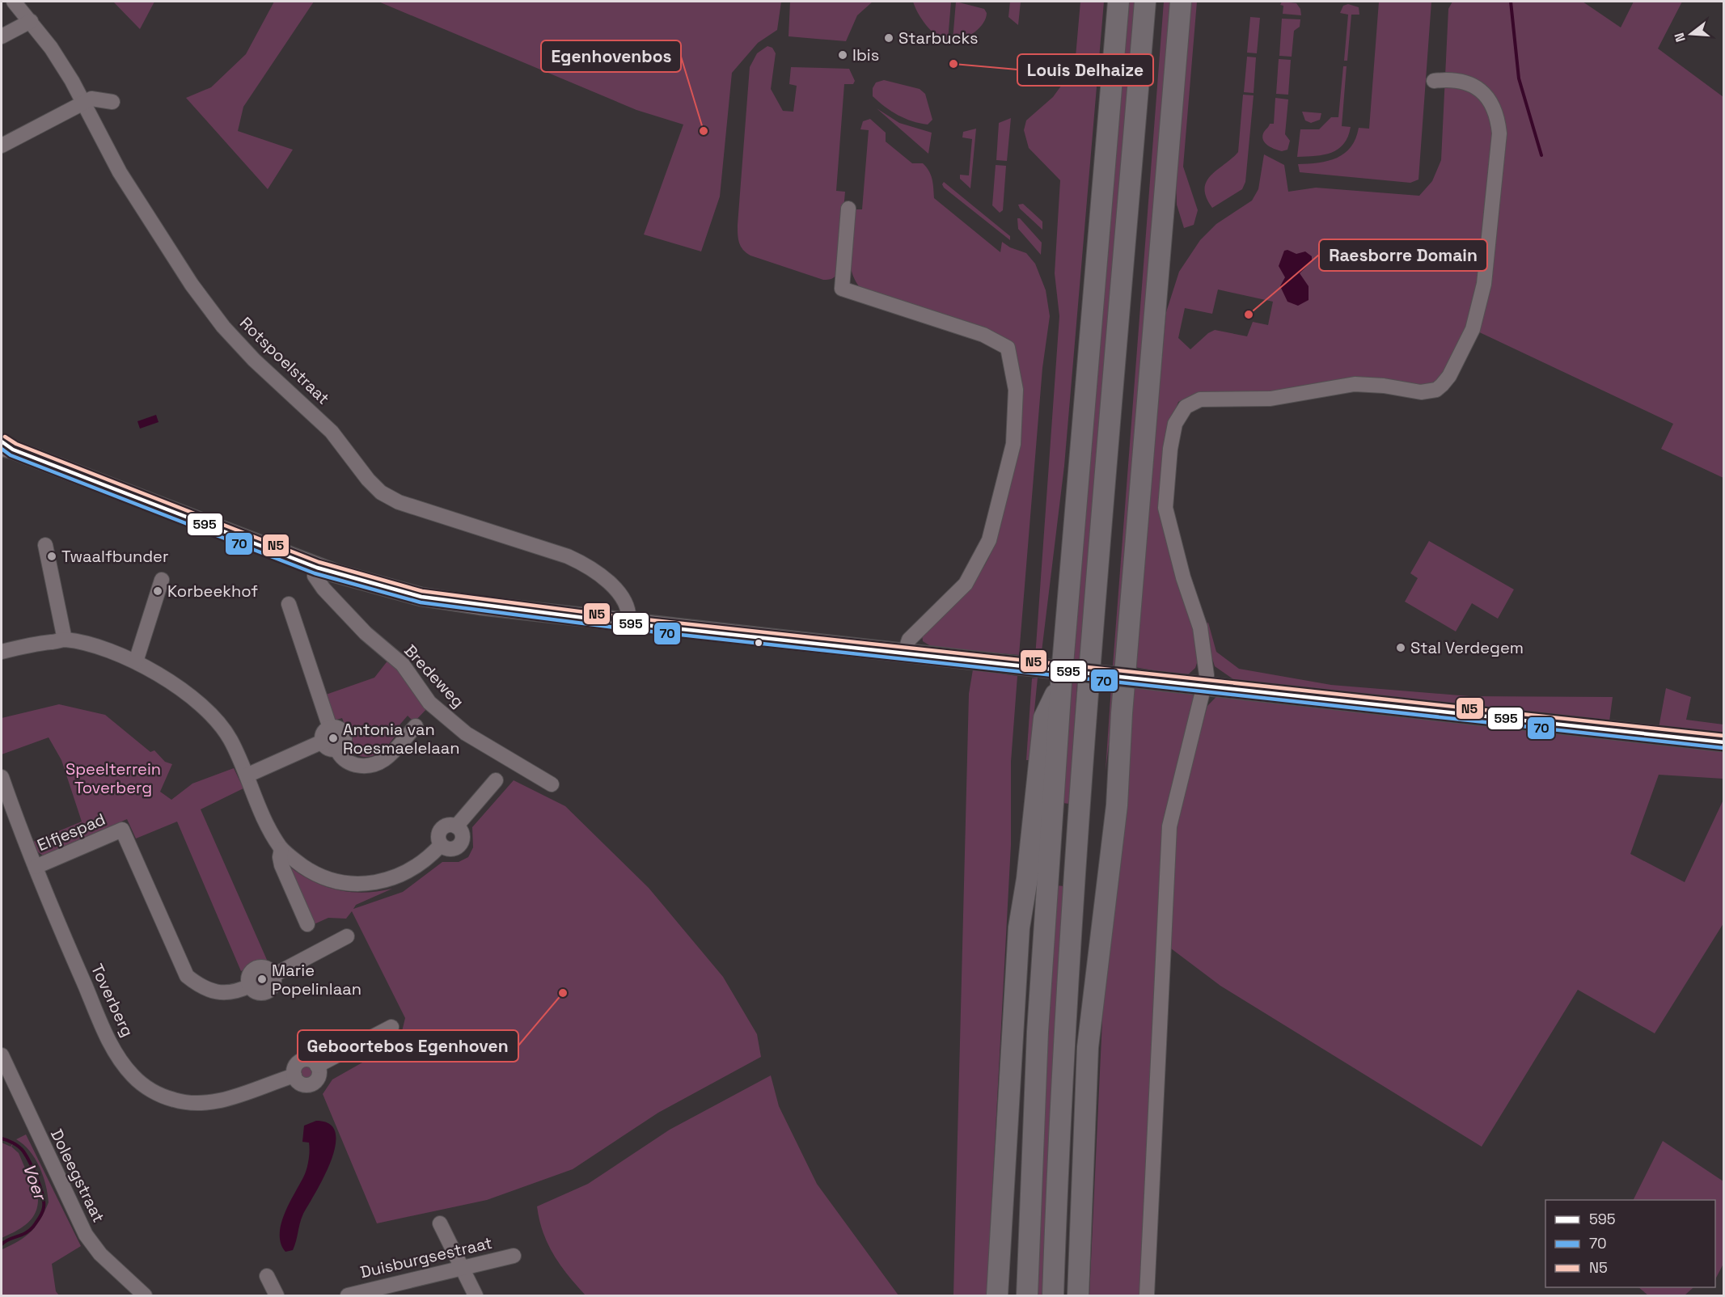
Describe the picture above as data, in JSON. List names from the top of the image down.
{
  "streets": {
    "street": [
      "Rotspoelstraat",
      "Bredeweg",
      "Elfjespad",
      "Toverberg",
      "Doleegstraat",
      "Duisburgsestraat"
    ]
  },
  "crossings": [
    ["Elfjespad", "Toverberg"]
  ],
  "water": ["Voer"],
  "parks": ["Speelterrein Toverberg"],
  "places": [
    "Starbucks",
    "Ibis",
    "Louis Delhaize",
    "Egenhovenbos",
    "Raesborre Domain",
    "Twaalfbunder",
    "Korbeekhof",
    "Stal Verdegem",
    "Antonia van Roesmaelelaan",
    "Marie Popelinlaan",
    "Geboortebos Egenhoven"
  ],
  "lines": ["transit line N5", "transit line 595", "transit line 70"],
  "legend": ["595", "70", "N5"],
  "north": "left"
}
